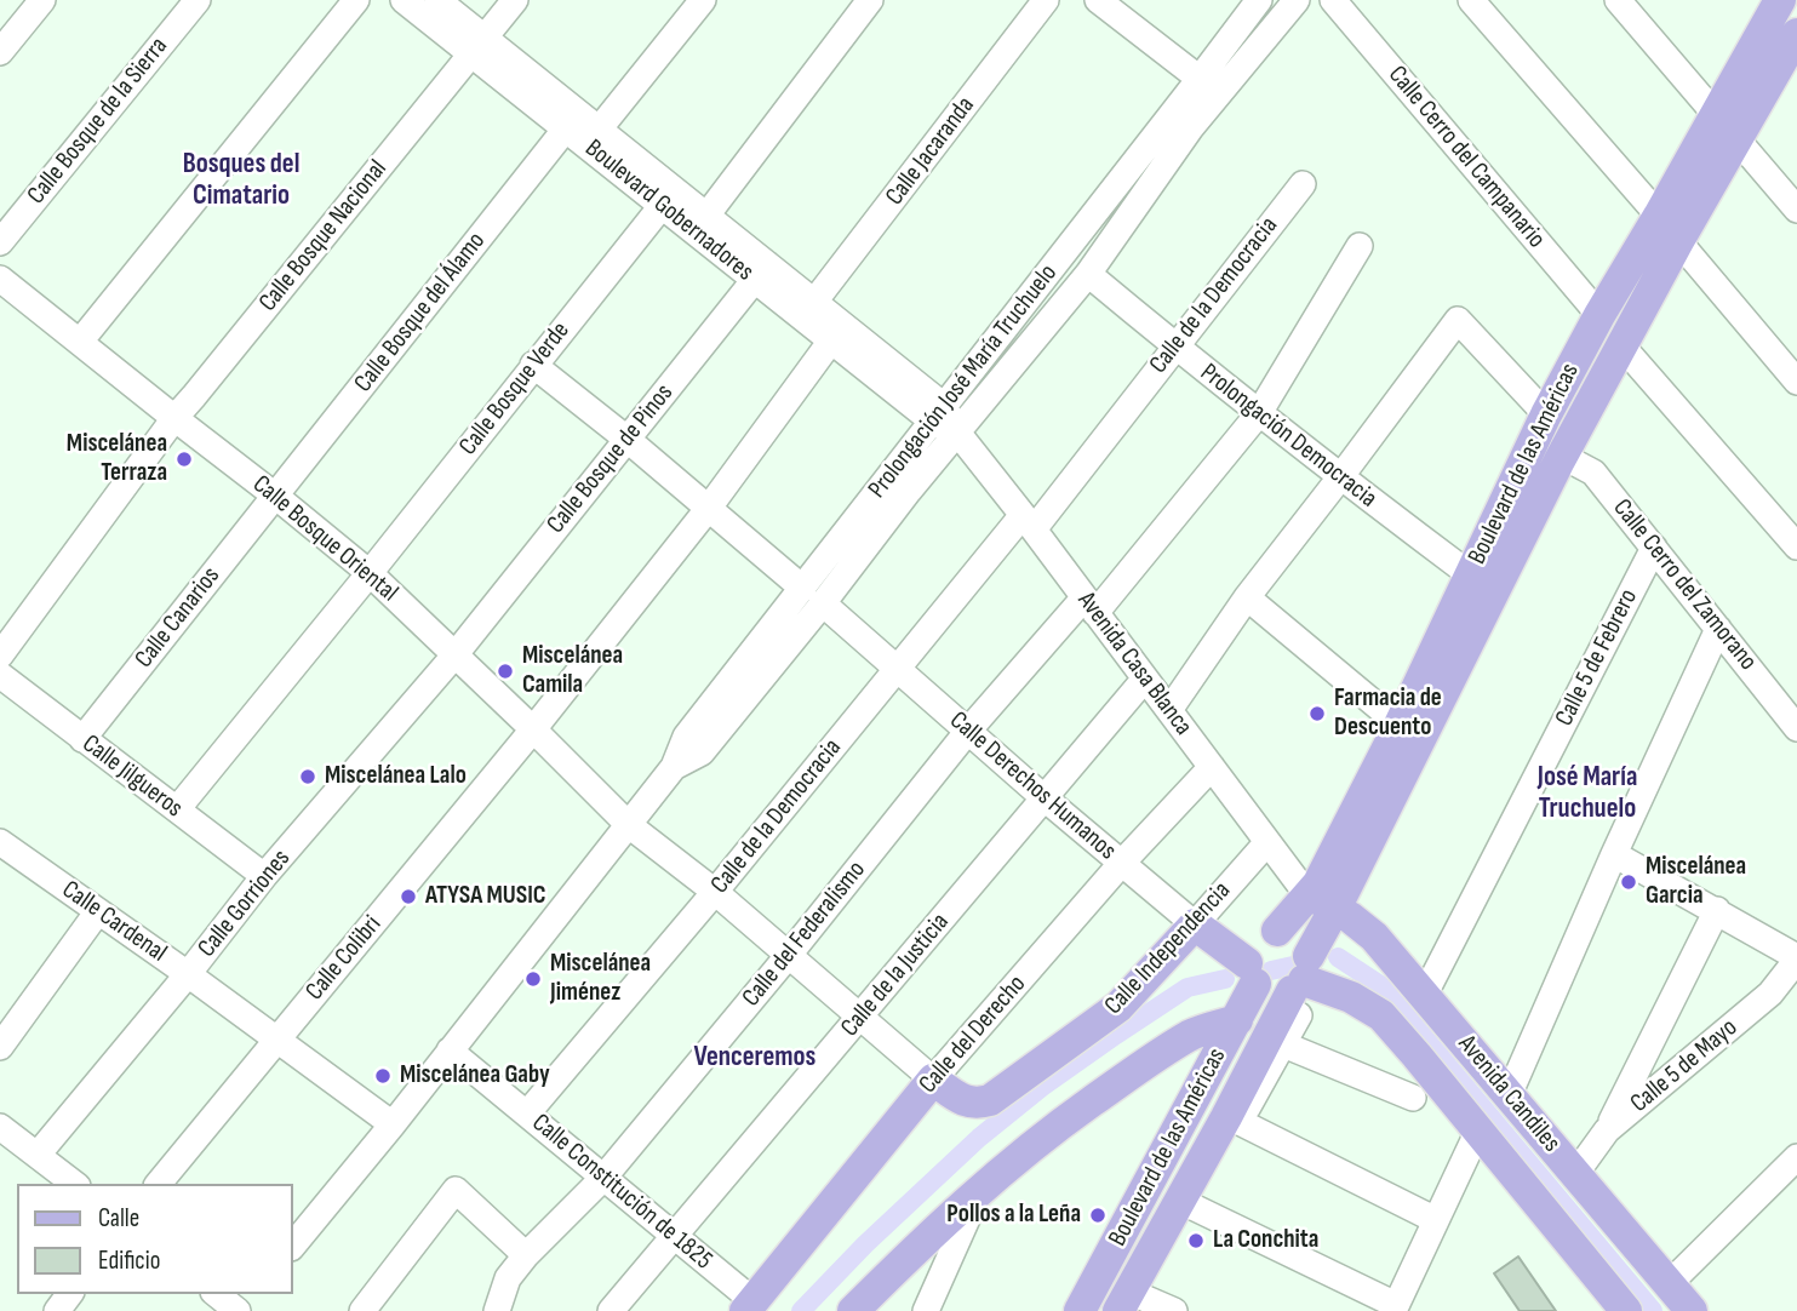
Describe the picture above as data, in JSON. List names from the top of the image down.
{
  "streets": {
    "main road": [
      "Boulevard de las Américas",
      "Calle Derechos Humanos",
      "Calle Independencia",
      "Calle del Derecho",
      "Avenida Candiles"
    ],
    "street": [
      "Calle Bosque de la Sierra",
      "Calle Jacaranda",
      "Calle Cerro del Campanario",
      "Boulevard Gobernadores",
      "Calle Bosque Nacional",
      "Calle de la Democracia",
      "Calle Bosque del Álamo",
      "Prolongación José María Truchuelo",
      "Calle Bosque Verde",
      "Prolongación Democracia",
      "Calle Bosque de Pinos",
      "Calle Bosque Oriental",
      "Calle Cerro del Zamorano",
      "Calle Canarios",
      "Calle 5 de Febrero",
      "Avenida Casa Blanca",
      "Calle Jilgueros",
      "Calle Gorriones",
      "Calle Cardenal",
      "Calle del Federalismo",
      "Calle Colibri",
      "Calle de la Justicia",
      "Calle 5 de Mayo",
      "Calle Constitución de 1825"
    ]
  },
  "crossings": [
    ["Calle Jacaranda", "Boulevard Gobernadores"],
    ["Calle Cerro del Campanario", "Boulevard de las Américas"],
    ["Boulevard Gobernadores", "Calle Bosque Nacional"],
    ["Boulevard Gobernadores", "Calle Bosque del Álamo"],
    ["Boulevard Gobernadores", "Prolongación José María Truchuelo"],
    ["Boulevard Gobernadores", "Calle Bosque Verde"],
    ["Boulevard Gobernadores", "Calle Bosque de Pinos"],
    ["Boulevard Gobernadores", "Avenida Casa Blanca"],
    ["Boulevard Gobernadores", "Calle Colibri"],
    ["Calle Bosque Nacional", "Calle Bosque Oriental"],
    ["Calle de la Democracia", "Prolongación Democracia"],
    ["Calle de la Democracia", "Calle Bosque Oriental"],
    ["Calle de la Democracia", "Avenida Casa Blanca"],
    ["Calle de la Democracia", "Calle Derechos Humanos"],
    ["Calle de la Democracia", "Calle Constitución de 1825"],
    ["Calle Bosque del Álamo", "Calle Bosque Oriental"],
    ["Calle Bosque del Álamo", "Calle Canarios"],
    ["Prolongación José María Truchuelo", "Prolongación Democracia"],
    ["Prolongación José María Truchuelo", "Calle Bosque Oriental"],
    ["Prolongación José María Truchuelo", "Avenida Casa Blanca"],
    ["Prolongación José María Truchuelo", "Calle Derechos Humanos"],
    ["Prolongación José María Truchuelo", "Calle Cardenal"],
    ["Prolongación José María Truchuelo", "Calle Constitución de 1825"],
    ["Calle Bosque Verde", "Calle Bosque Oriental"],
    ["Calle Bosque Verde", "Calle Jilgueros"],
    ["Calle Bosque Verde", "Calle Derechos Humanos"],
    ["Prolongación Democracia", "Boulevard de las Américas"],
    ["Prolongación Democracia", "Calle del Federalismo"],
    ["Calle Bosque de Pinos", "Calle Bosque Oriental"],
    ["Calle Bosque de Pinos", "Calle Derechos Humanos"],
    ["Calle Bosque de Pinos", "Calle Gorriones"],
    ["Boulevard de las Américas", "Calle Cerro del Zamorano"],
    ["Boulevard de las Américas", "Avenida Casa Blanca"],
    ["Boulevard de las Américas", "Calle Derechos Humanos"],
    ["Boulevard de las Américas", "Avenida Candiles"],
    ["Calle Bosque Oriental", "Calle Canarios"],
    ["Calle Bosque Oriental", "Calle Gorriones"],
    ["Calle Bosque Oriental", "Calle del Federalismo"],
    ["Calle Bosque Oriental", "Calle Independencia"],
    ["Calle Bosque Oriental", "Calle Colibri"],
    ["Calle Bosque Oriental", "Calle de la Justicia"],
    ["Calle Bosque Oriental", "Calle del Derecho"],
    ["Calle Cerro del Zamorano", "Calle 5 de Febrero"],
    ["Calle Canarios", "Calle Jilgueros"],
    ["Calle 5 de Febrero", "Avenida Candiles"],
    ["Avenida Casa Blanca", "Calle del Federalismo"],
    ["Avenida Casa Blanca", "Calle Independencia"],
    ["Avenida Casa Blanca", "Calle de la Justicia"],
    ["Avenida Casa Blanca", "Calle del Derecho"],
    ["Avenida Casa Blanca", "Avenida Candiles"],
    ["Calle Jilgueros", "Calle Gorriones"],
    ["Calle Derechos Humanos", "Calle del Federalismo"],
    ["Calle Derechos Humanos", "Calle Independencia"],
    ["Calle Derechos Humanos", "Calle Colibri"],
    ["Calle Derechos Humanos", "Calle de la Justicia"],
    ["Calle Derechos Humanos", "Calle del Derecho"],
    ["Calle Derechos Humanos", "Avenida Candiles"],
    ["Calle Gorriones", "Calle Cardenal"],
    ["Calle Cardenal", "Calle Colibri"],
    ["Calle del Federalismo", "Calle Constitución de 1825"],
    ["Calle Independencia", "Calle del Derecho"],
    ["Calle de la Justicia", "Calle Constitución de 1825"],
    ["Calle del Derecho", "Calle Constitución de 1825"],
    ["Calle 5 de Mayo", "Avenida Candiles"]
  ],
  "districts": ["Bosques del Cimatario", "José María Truchuelo", "Venceremos"],
  "places": [
    "Miscelánea Terraza",
    "Miscelánea Camila",
    "Farmacia de Descuento",
    "Miscelánea Lalo",
    "Miscelánea Garcia",
    "ATYSA MUSIC",
    "Miscelánea Jiménez",
    "Miscelánea Gaby",
    "Pollos a la Leña",
    "La Conchita"
  ],
  "legend": ["Calle", "Edificio"]
}
